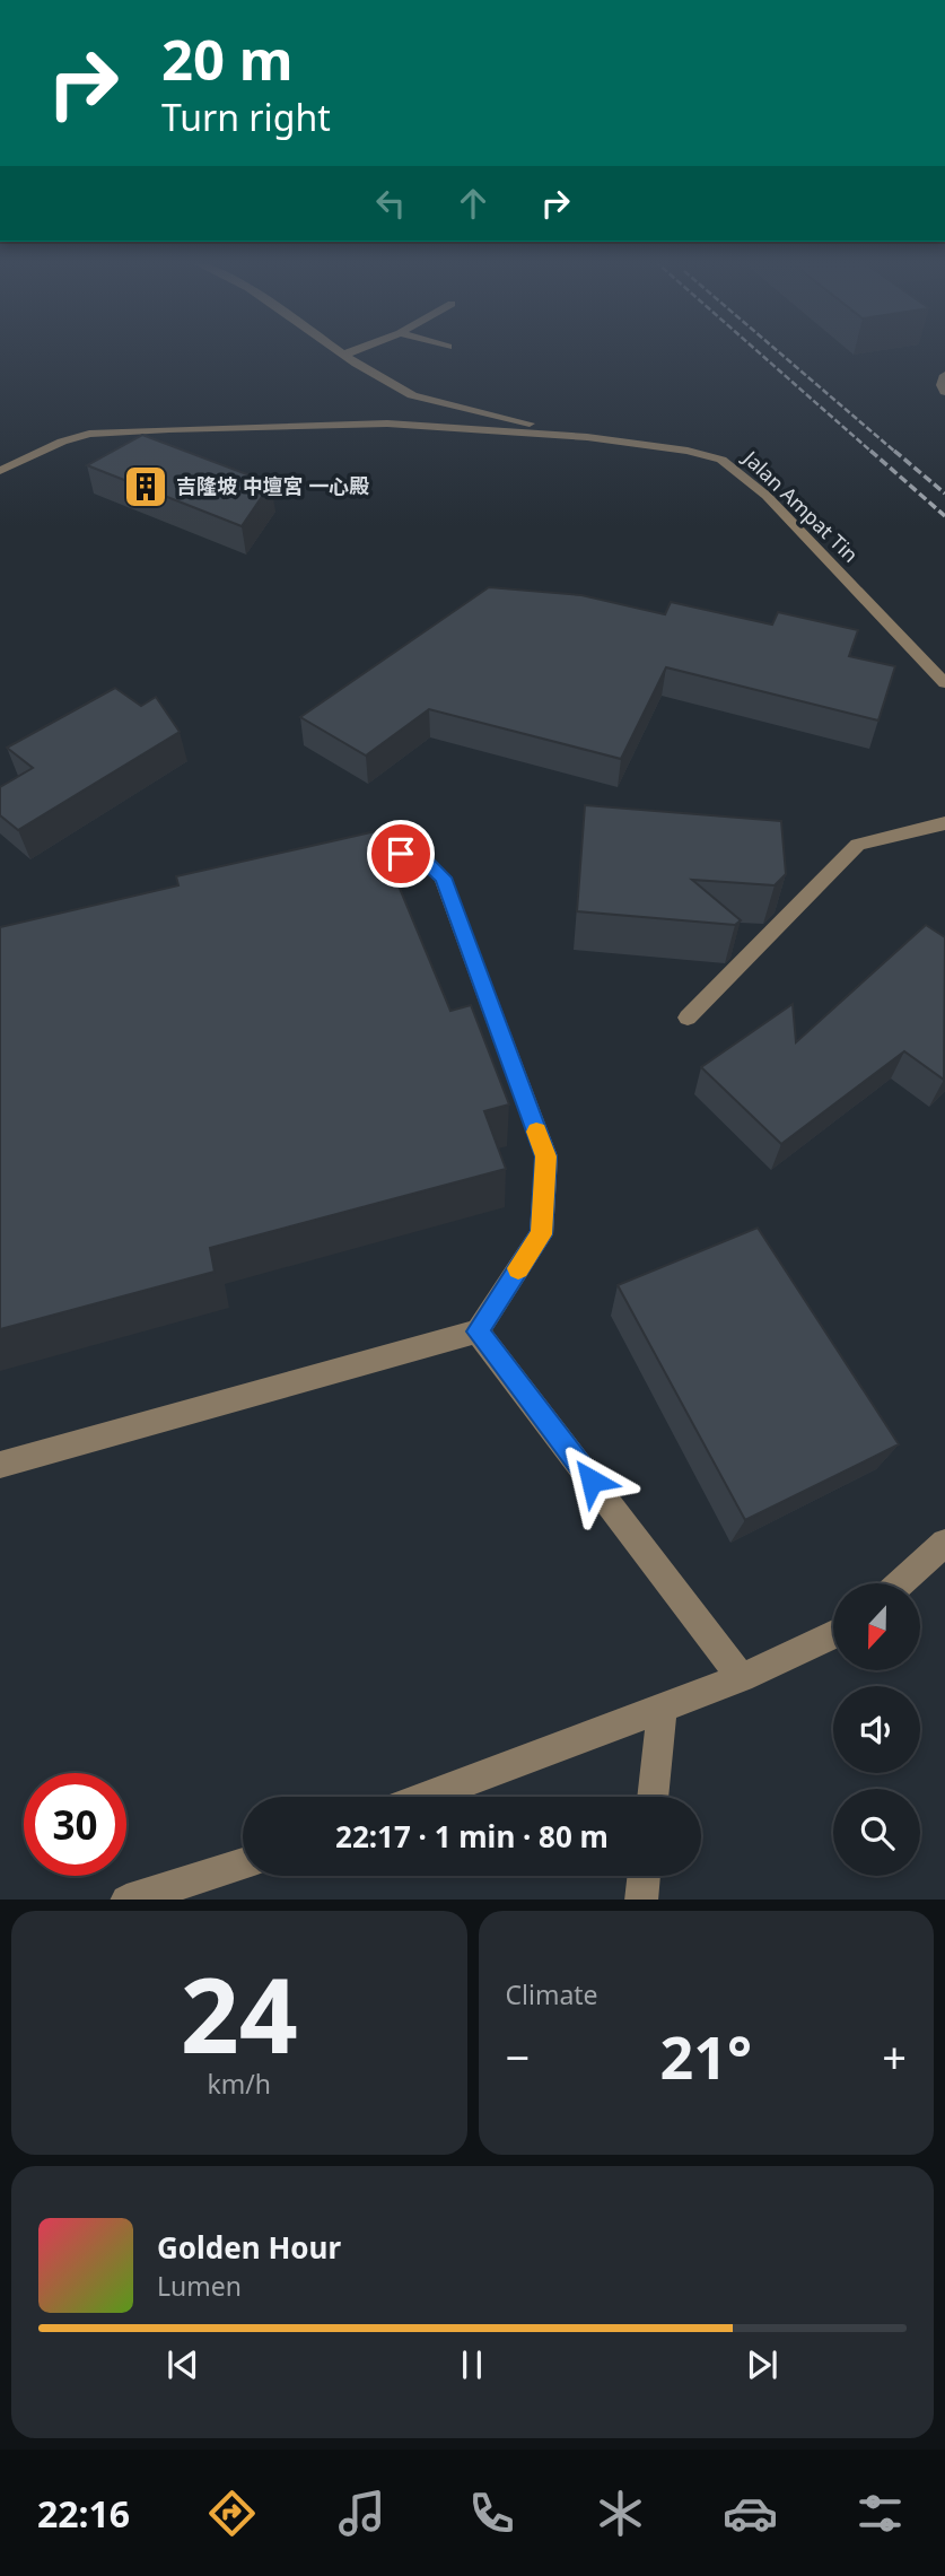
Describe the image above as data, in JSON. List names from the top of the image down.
{
  "streets": {
    "street": ["Jalan Ampat Tin"]
  },
  "places": {
    "building": ["吉隆坡 中壇宮 一心殿"]
  },
  "north": "bottom",
  "page": {
    "turn": ["20 m", "Turn right"],
    "limit": "30",
    "trip": "22:17 · 1 min · 80 m",
    "tile": [
      ["24", "km/h"],
      "Climate"
    ],
    "heat": ["−", "21°", "+"],
    "song": ["Golden Hour", "Lumen"],
    "tabs": "22:16"
  }
}
